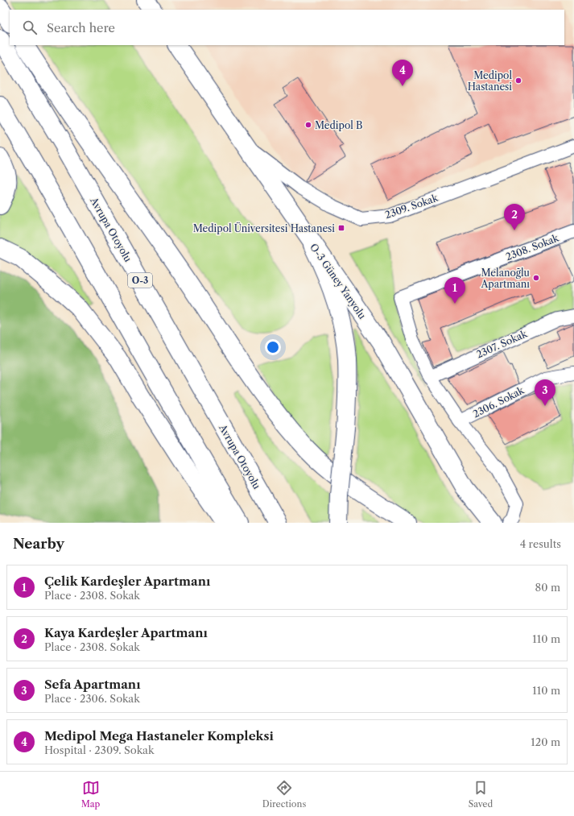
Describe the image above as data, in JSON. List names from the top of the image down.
{
  "streets": {
    "main road": ["Avrupa Otoyolu", "O-3", "O-3 Güney Yanyolu"],
    "street": [
      "2309. Sokak",
      "2308. Sokak",
      "2307. Sokak",
      "2306. Sokak"
    ]
  },
  "crossings": [
    ["2309. Sokak", "O-3 Güney Yanyolu"],
    ["2308. Sokak", "2307. Sokak"]
  ],
  "places": {
    "other": ["Medipol Hastanesi", "Medipol B", "Melanoğlu Apartmanı"],
    "transit": ["Medipol Üniversitesi Hastanesi"]
  },
  "page": {
    "search": "Search here",
    "pins": [
      "4",
      "2",
      "1",
      "3"
    ],
    "heading": ["Nearby", "4 results"],
    "list": [
      {
        "mark": "1",
        "name": "Çelik Kardeşler Apartmanı",
        "note": "Place · 2308. Sokak",
        "value": "80 m"
      },
      {
        "mark": "2",
        "name": "Kaya Kardeşler Apartmanı",
        "note": "Place · 2308. Sokak",
        "value": "110 m"
      },
      {
        "mark": "3",
        "name": "Sefa Apartmanı",
        "note": "Place · 2306. Sokak",
        "value": "110 m"
      },
      {
        "mark": "4",
        "name": "Medipol Mega Hastaneler Kompleksi",
        "note": "Hospital · 2309. Sokak",
        "value": "120 m"
      }
    ],
    "nav": ["Map", "Directions", "Saved"]
  }
}
